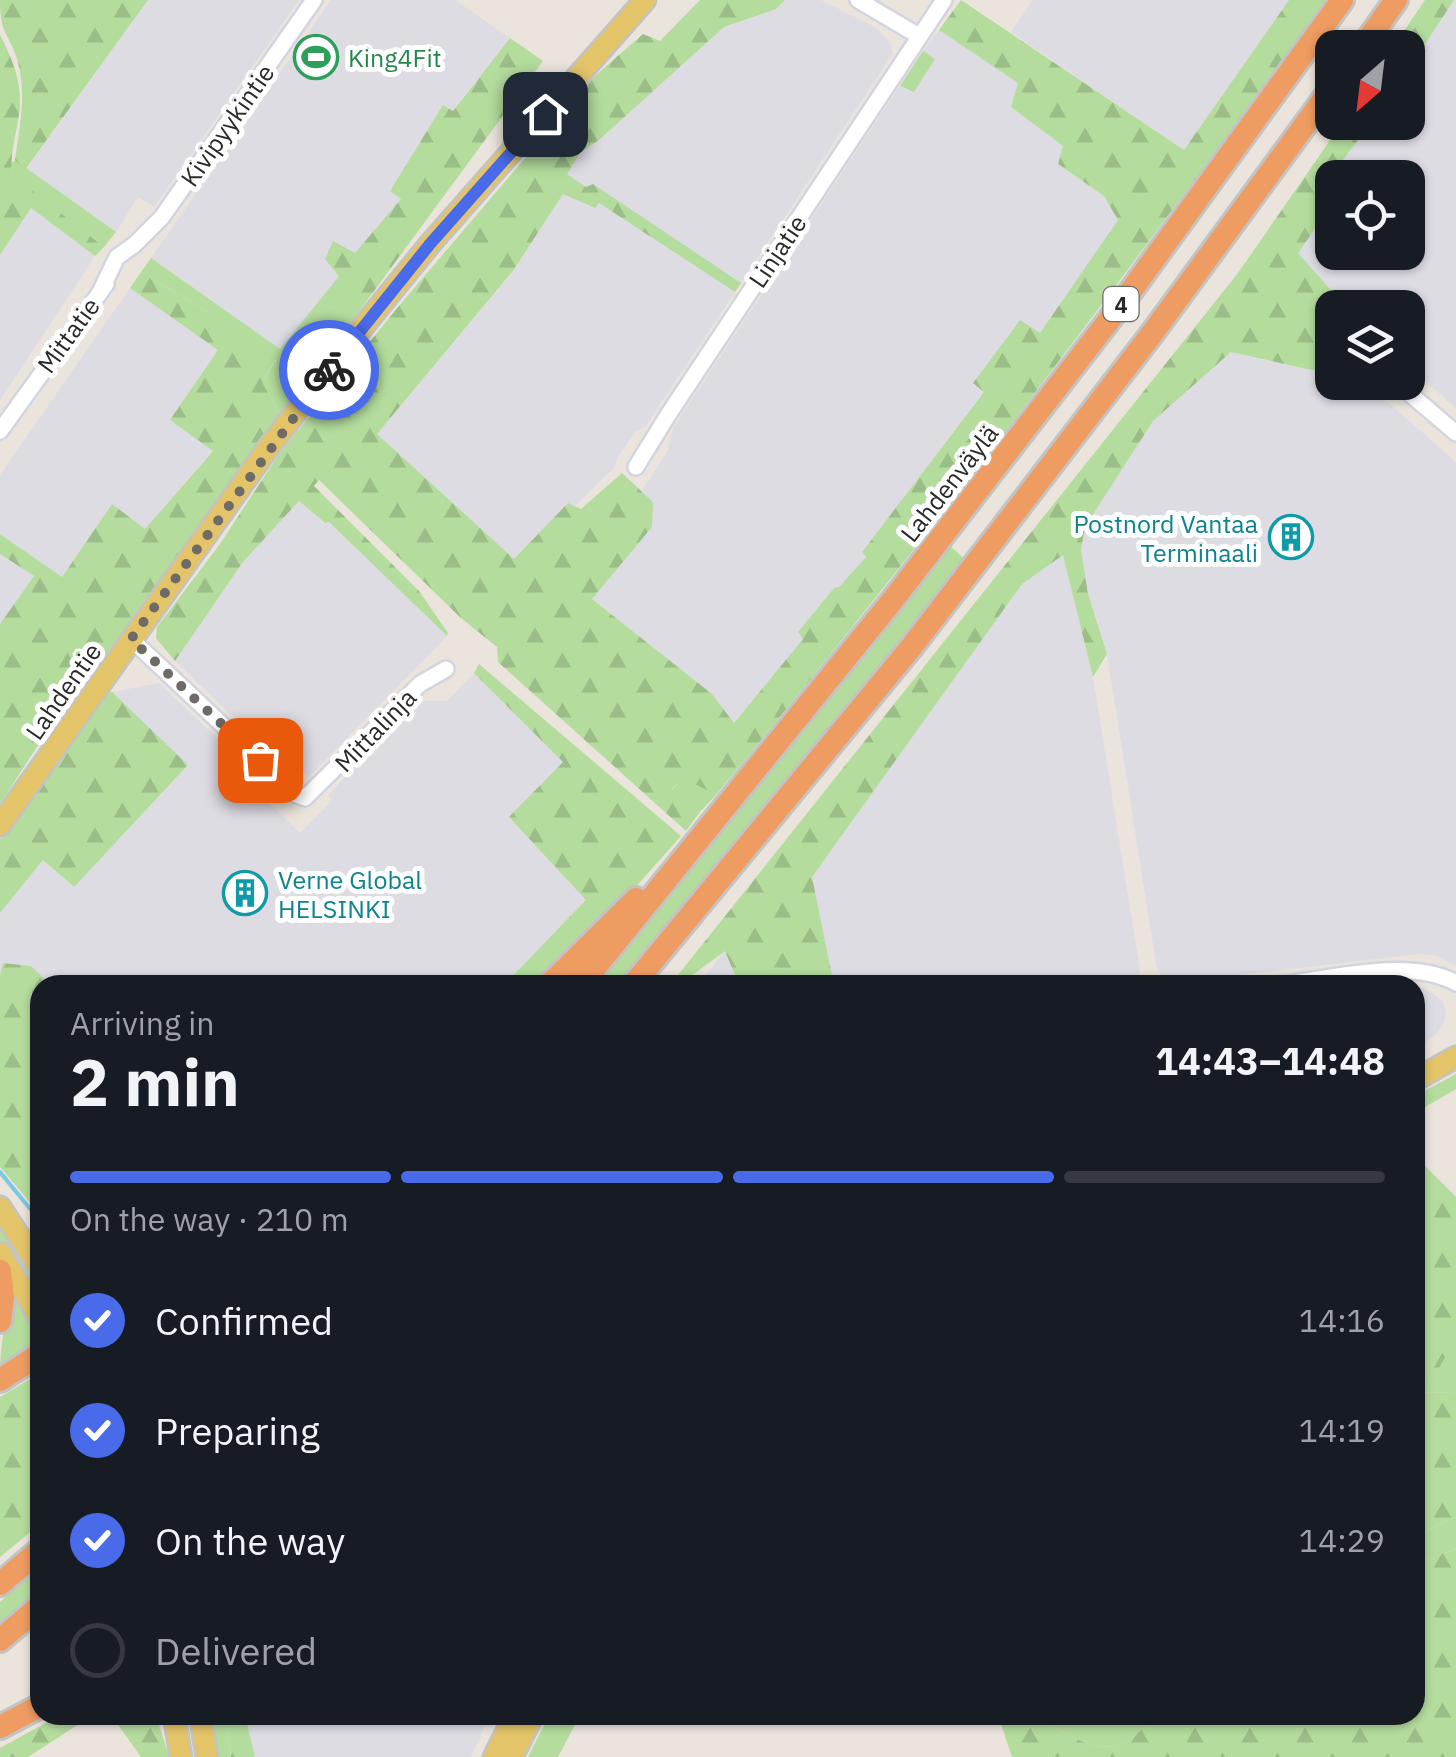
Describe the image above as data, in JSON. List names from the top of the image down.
{
  "streets": {
    "highway": ["4", "Lahdenväylä"],
    "main road": ["Lahdentie"],
    "street": [
      "Kivipyykintie",
      "Linjatie",
      "Mittatie",
      "Mittalinja"
    ]
  },
  "crossings": [
    ["Kivipyykintie", "Mittatie"],
    ["Lahdentie", "Mittalinja"]
  ],
  "places": {
    "sports": ["King4Fit"],
    "building": ["Postnord Vantaa Terminaali", "Verne Global HELSINKI"]
  },
  "north": "bottom left",
  "page": {
    "heading": ["2 min", "Arriving in", "14:43–14:48"],
    "bar": "On the way · 210 m",
    "list": [
      ["Confirmed", "14:16"],
      ["Preparing", "14:19"],
      ["On the way", "14:29"],
      "Delivered"
    ]
  }
}
